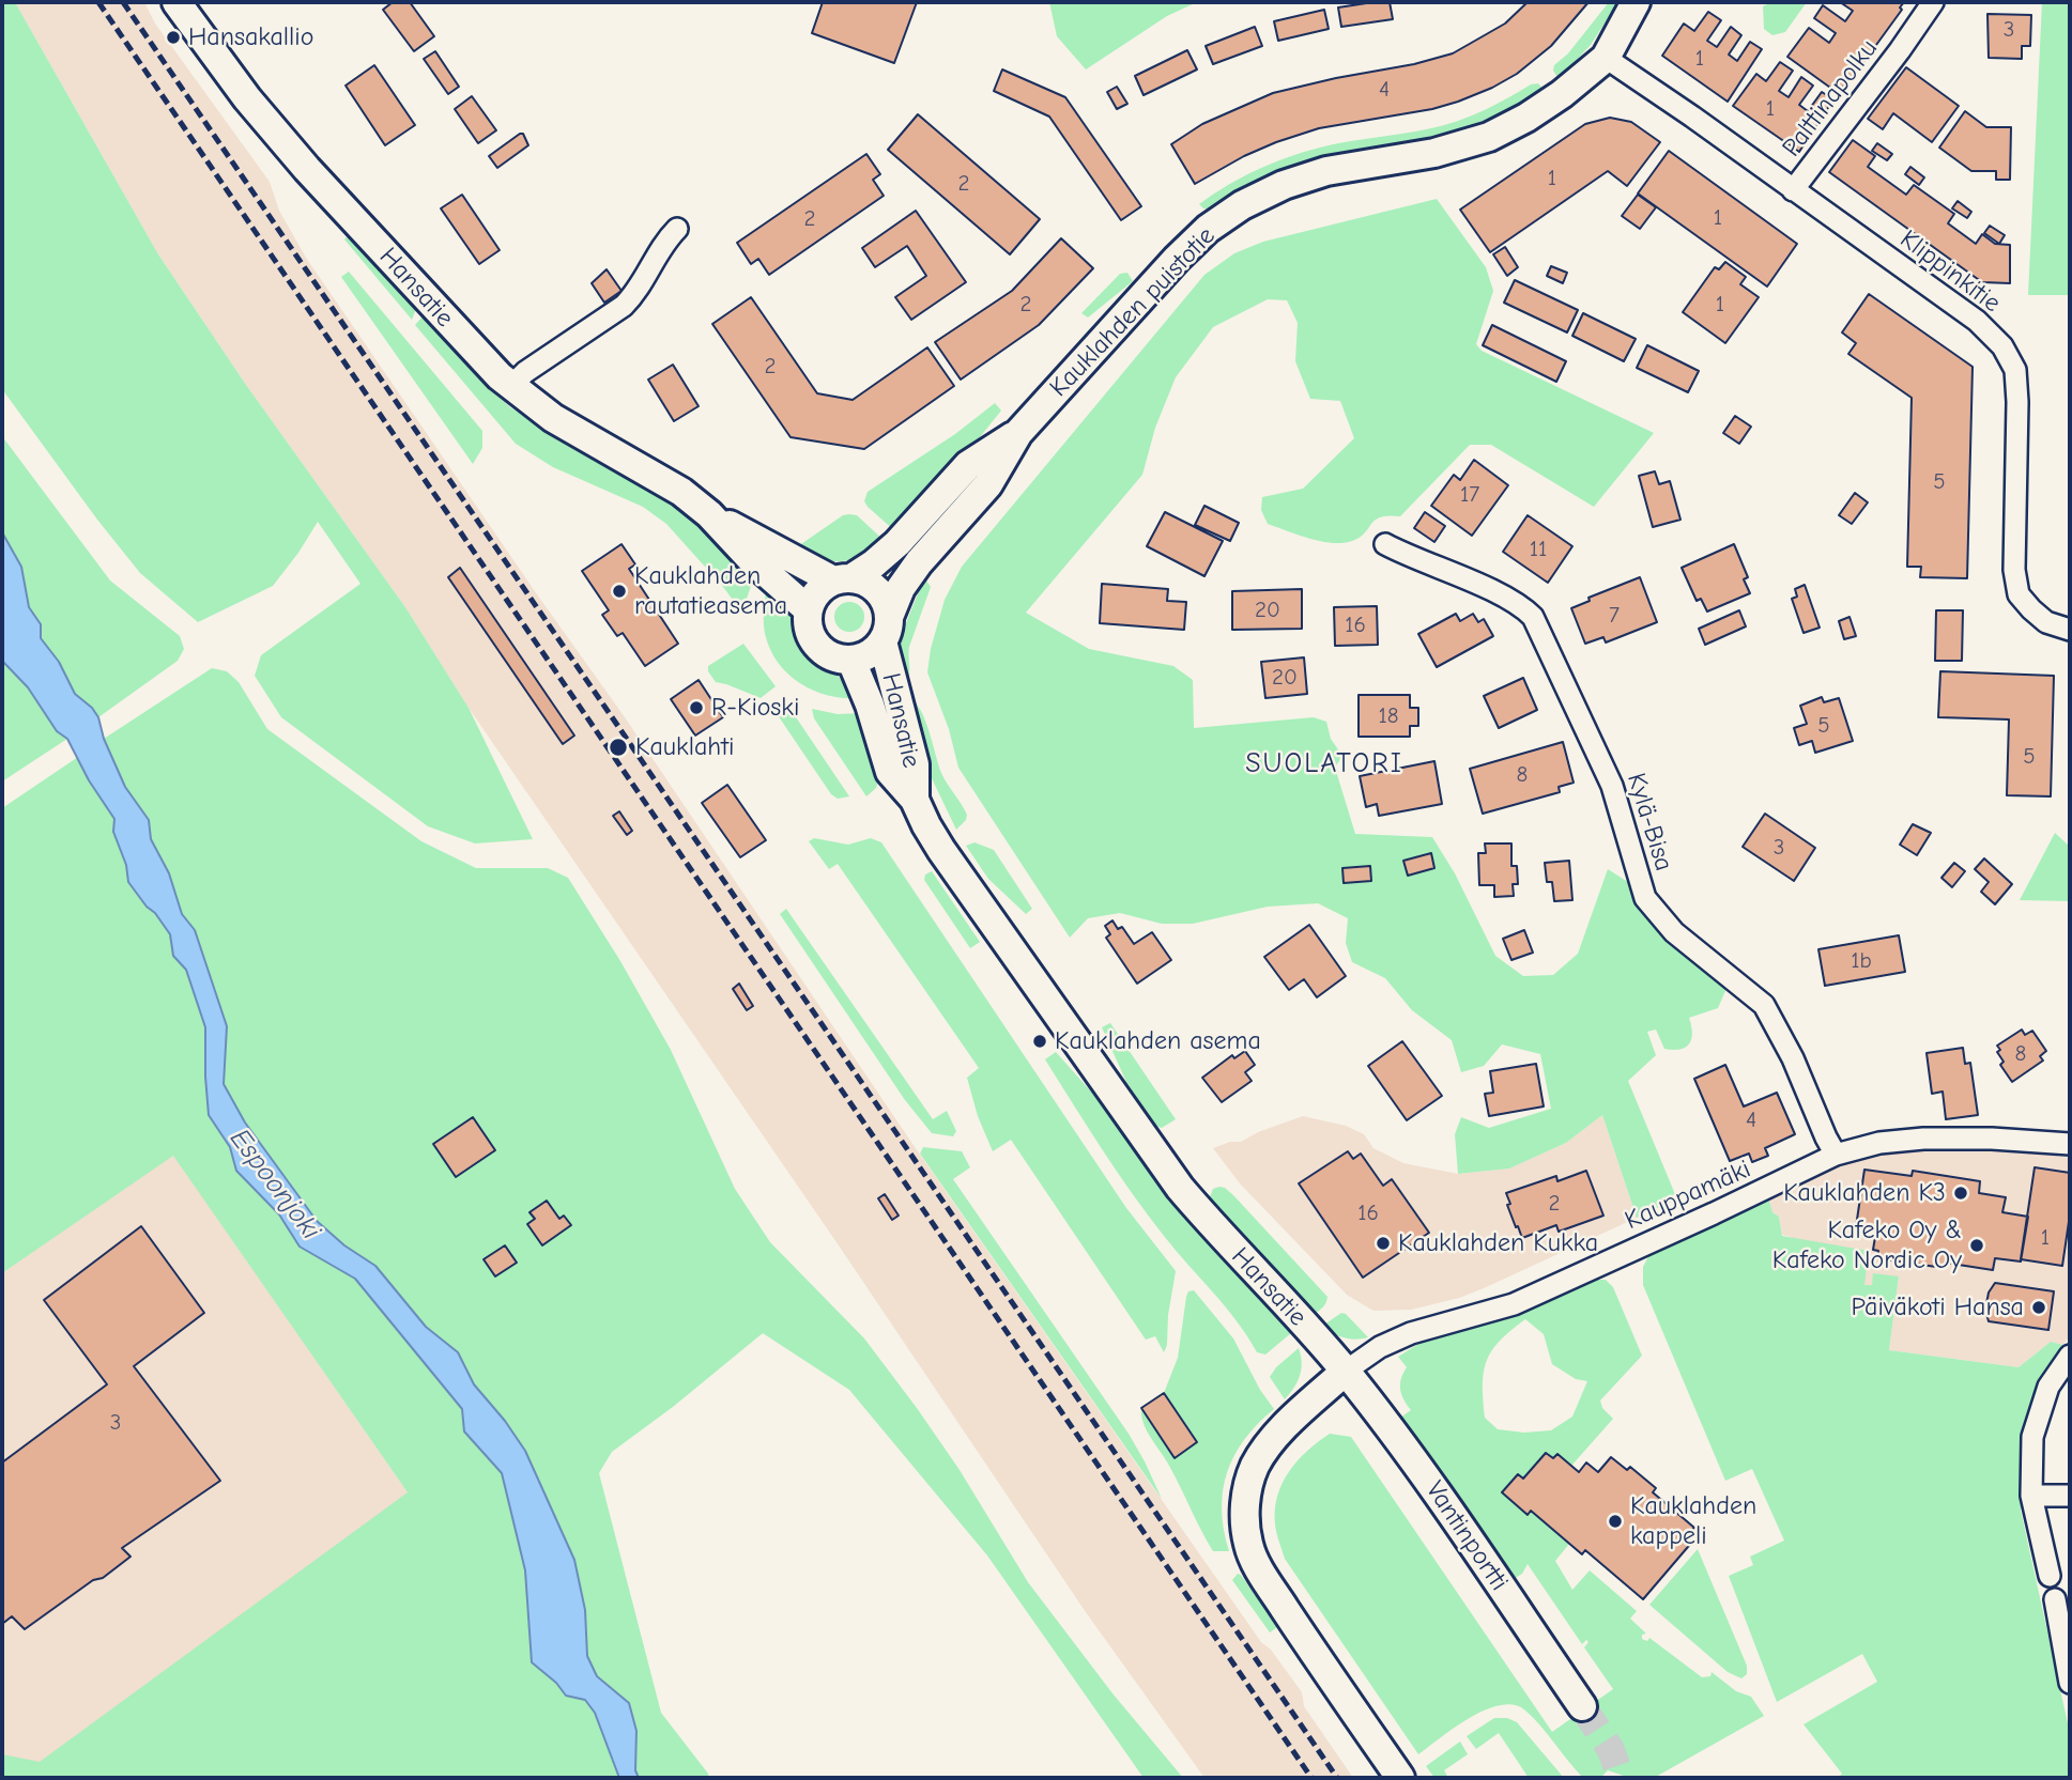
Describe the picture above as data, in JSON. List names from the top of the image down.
{
  "streets": {
    "main road": ["Hansatie", "Kauklahden puistotie", "Vantinportti"],
    "street": [
      "Palttinapolku",
      "Klippinkitie",
      "Kylä-Bisa",
      "Kauppamäki"
    ]
  },
  "crossings": [
    ["Palttinapolku", "Klippinkitie"],
    ["Klippinkitie", "Kauklahden puistotie"],
    ["Hansatie", "Kauklahden puistotie"],
    ["Hansatie", "Kauppamäki"],
    ["Hansatie", "Vantinportti"],
    ["Kylä-Bisa", "Kauppamäki"],
    ["Kauppamäki", "Vantinportti"]
  ],
  "districts": ["SUOLATORI"],
  "water": ["Espoonjoki"],
  "places": [
    "Hansakallio",
    "Kauklahden rautatieasema",
    "R-Kioski",
    "Kauklahti",
    "Kauklahden asema",
    "Kauklahden K3",
    "Kauklahden Kukka",
    "Kafeko Oy & Kafeko Nordic Oy",
    "Päiväkoti Hansa",
    "Kauklahden kappeli"
  ],
  "house_numbers": [
    "3",
    "1",
    "4",
    "1",
    "1",
    "2",
    "1",
    "2",
    "2",
    "1",
    "2",
    "5",
    "17",
    "11",
    "20",
    "7",
    "16",
    "20",
    "18",
    "5",
    "5",
    "8",
    "3",
    "1b",
    "8",
    "4",
    "2",
    "16",
    "1",
    "3"
  ]
}
